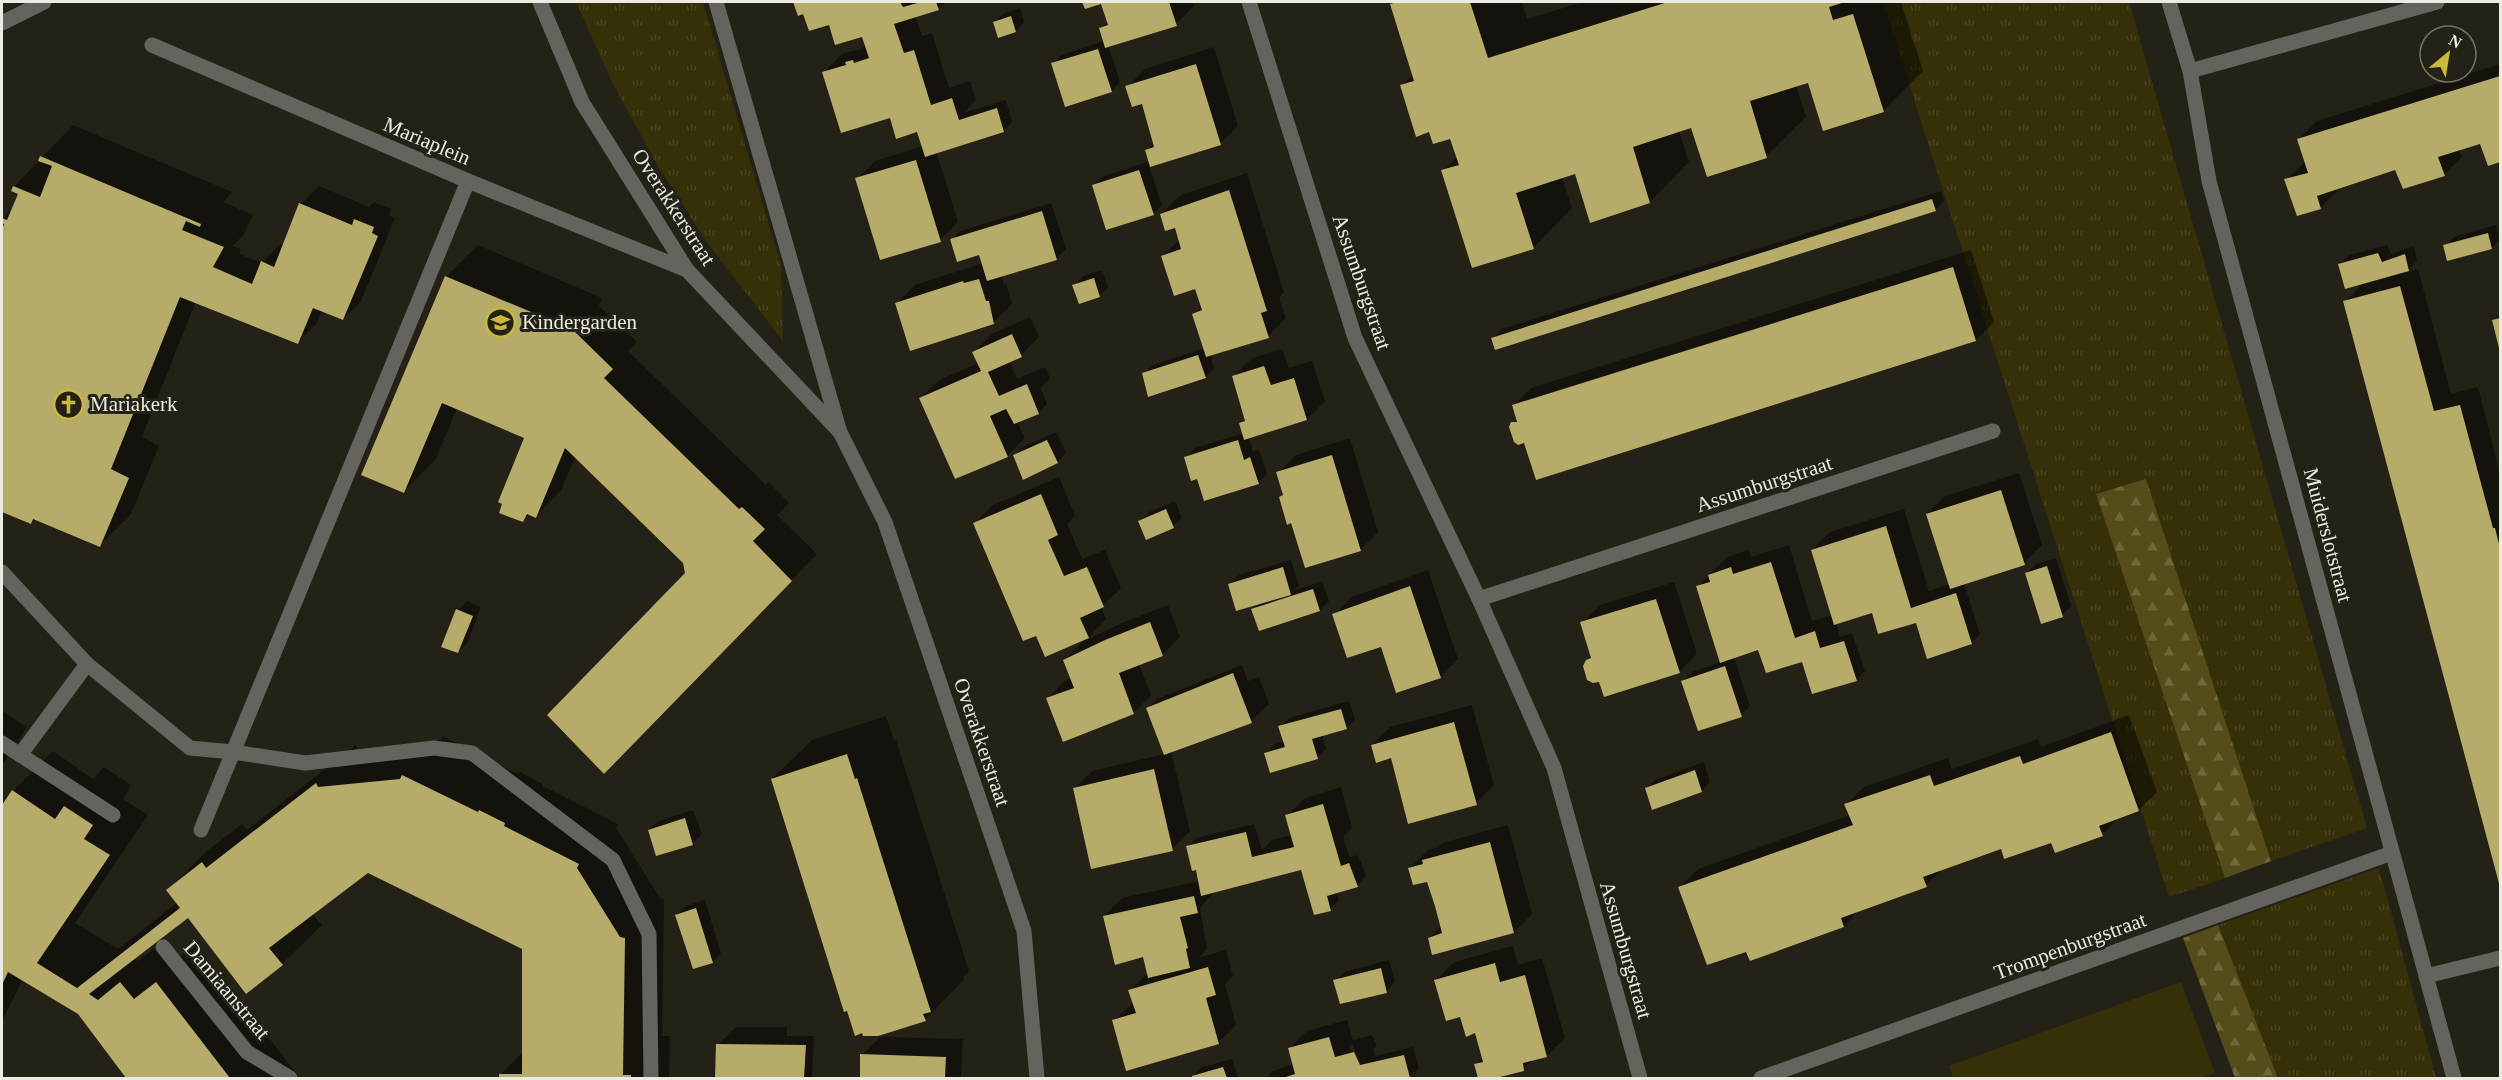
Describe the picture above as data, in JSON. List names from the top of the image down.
{
  "streets": {
    "street": [
      "Mariaplein",
      "Overakkerstraat",
      "Assumburgstraat",
      "Muiderslotstraat",
      "Trompenburgstraat",
      "Damiaanstraat"
    ]
  },
  "crossings": [
    ["Mariaplein", "Overakkerstraat"],
    ["Muiderslotstraat", "Trompenburgstraat"]
  ],
  "places": {
    "school or university": ["Kindergarden"],
    "church": ["Mariakerk"]
  },
  "north": "top right"
}
